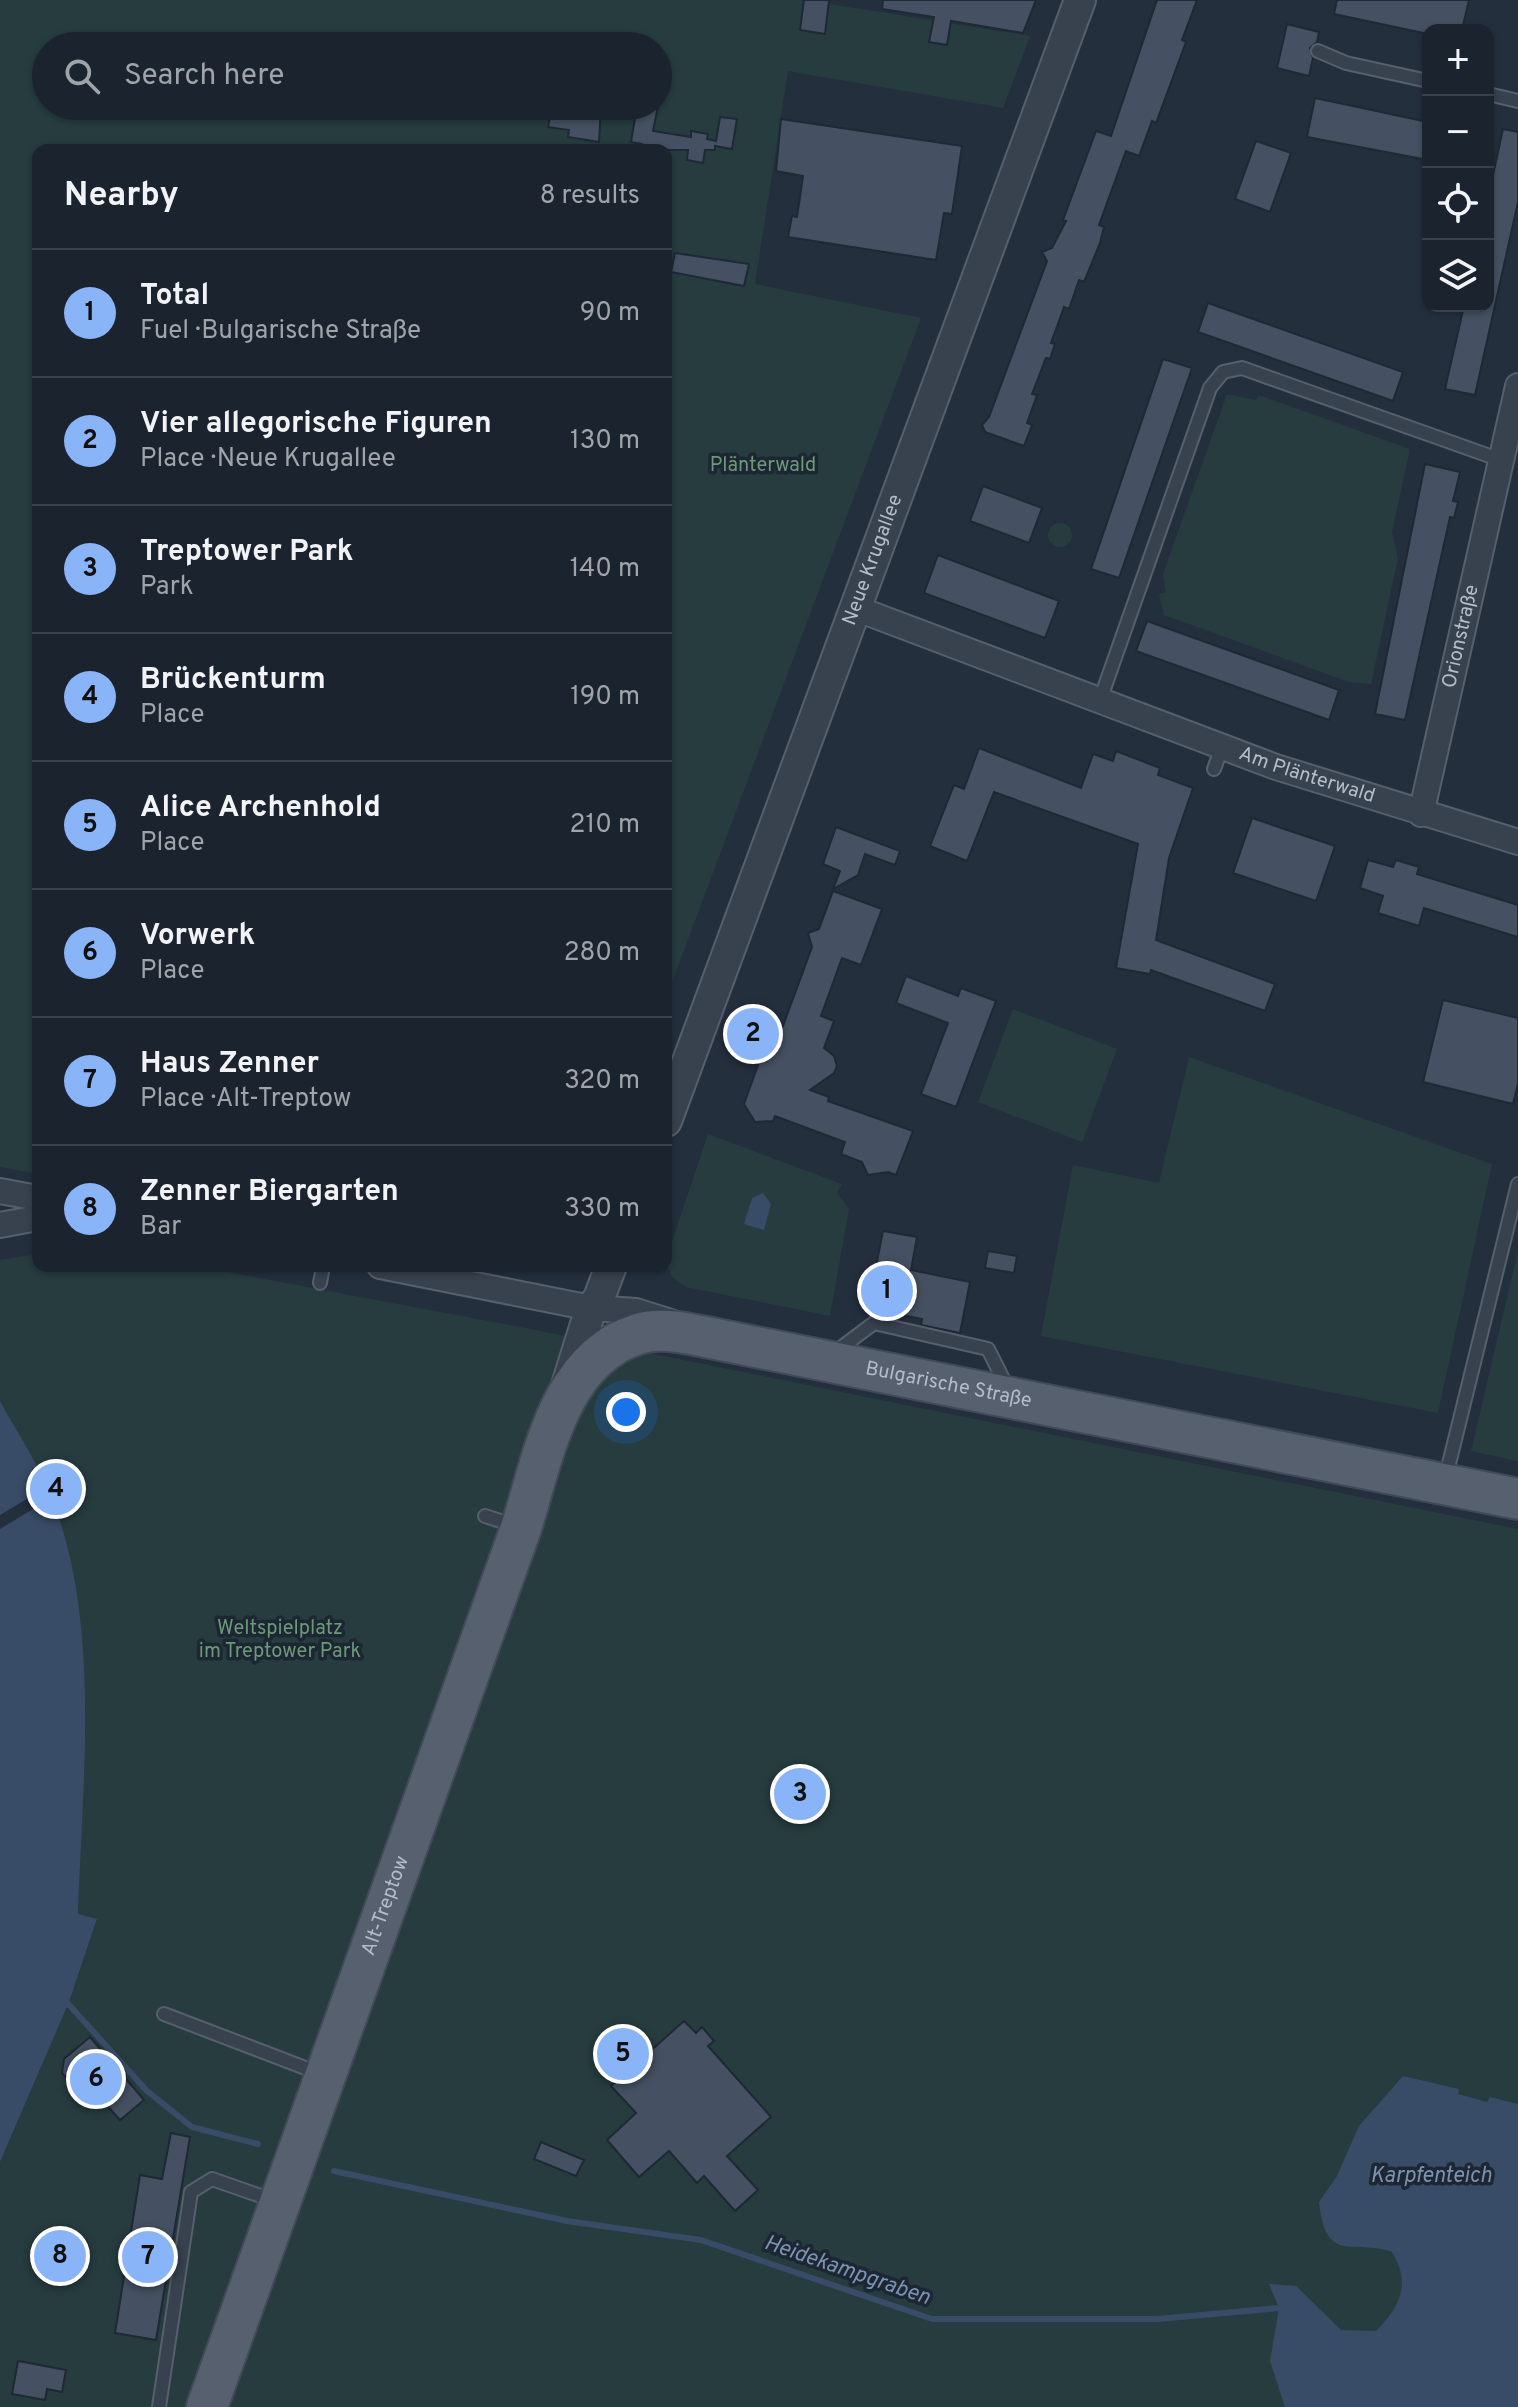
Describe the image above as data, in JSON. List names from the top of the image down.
{
  "streets": {
    "main road": ["Bulgarische Straße", "Alt-Treptow"],
    "street": ["Neue Krugallee", "Orionstraße", "Am Plänterwald"]
  },
  "crossings": [
    ["Neue Krugallee", "Am Plänterwald"],
    ["Orionstraße", "Am Plänterwald"],
    ["Bulgarische Straße", "Alt-Treptow"]
  ],
  "water": ["Karpfenteich", "Heidekampgraben"],
  "parks": ["Plänterwald", "Weltspielplatz im Treptower Park"],
  "page": {
    "map_buttons": ["+", "−"],
    "search": "Search here",
    "heading": ["Nearby", "8 results"],
    "list": [
      {
        "mark": "1",
        "name": "Total",
        "note": "Fuel · Bulgarische Straße",
        "value": "90 m"
      },
      {
        "mark": "2",
        "name": "Vier allegorische Figuren",
        "note": "Place · Neue Krugallee",
        "value": "130 m"
      },
      {
        "mark": "3",
        "name": "Treptower Park",
        "note": "Park",
        "value": "140 m"
      },
      {
        "mark": "4",
        "name": "Brückenturm",
        "note": "Place",
        "value": "190 m"
      },
      {
        "mark": "5",
        "name": "Alice Archenhold",
        "note": "Place",
        "value": "210 m"
      },
      {
        "mark": "6",
        "name": "Vorwerk",
        "note": "Place",
        "value": "280 m"
      },
      {
        "mark": "7",
        "name": "Haus Zenner",
        "note": "Place · Alt-Treptow",
        "value": "320 m"
      },
      {
        "mark": "8",
        "name": "Zenner Biergarten",
        "note": "Bar",
        "value": "330 m"
      }
    ],
    "pins": [
      "2",
      "1",
      "4",
      "3",
      "5",
      "6",
      "8",
      "7"
    ]
  }
}
